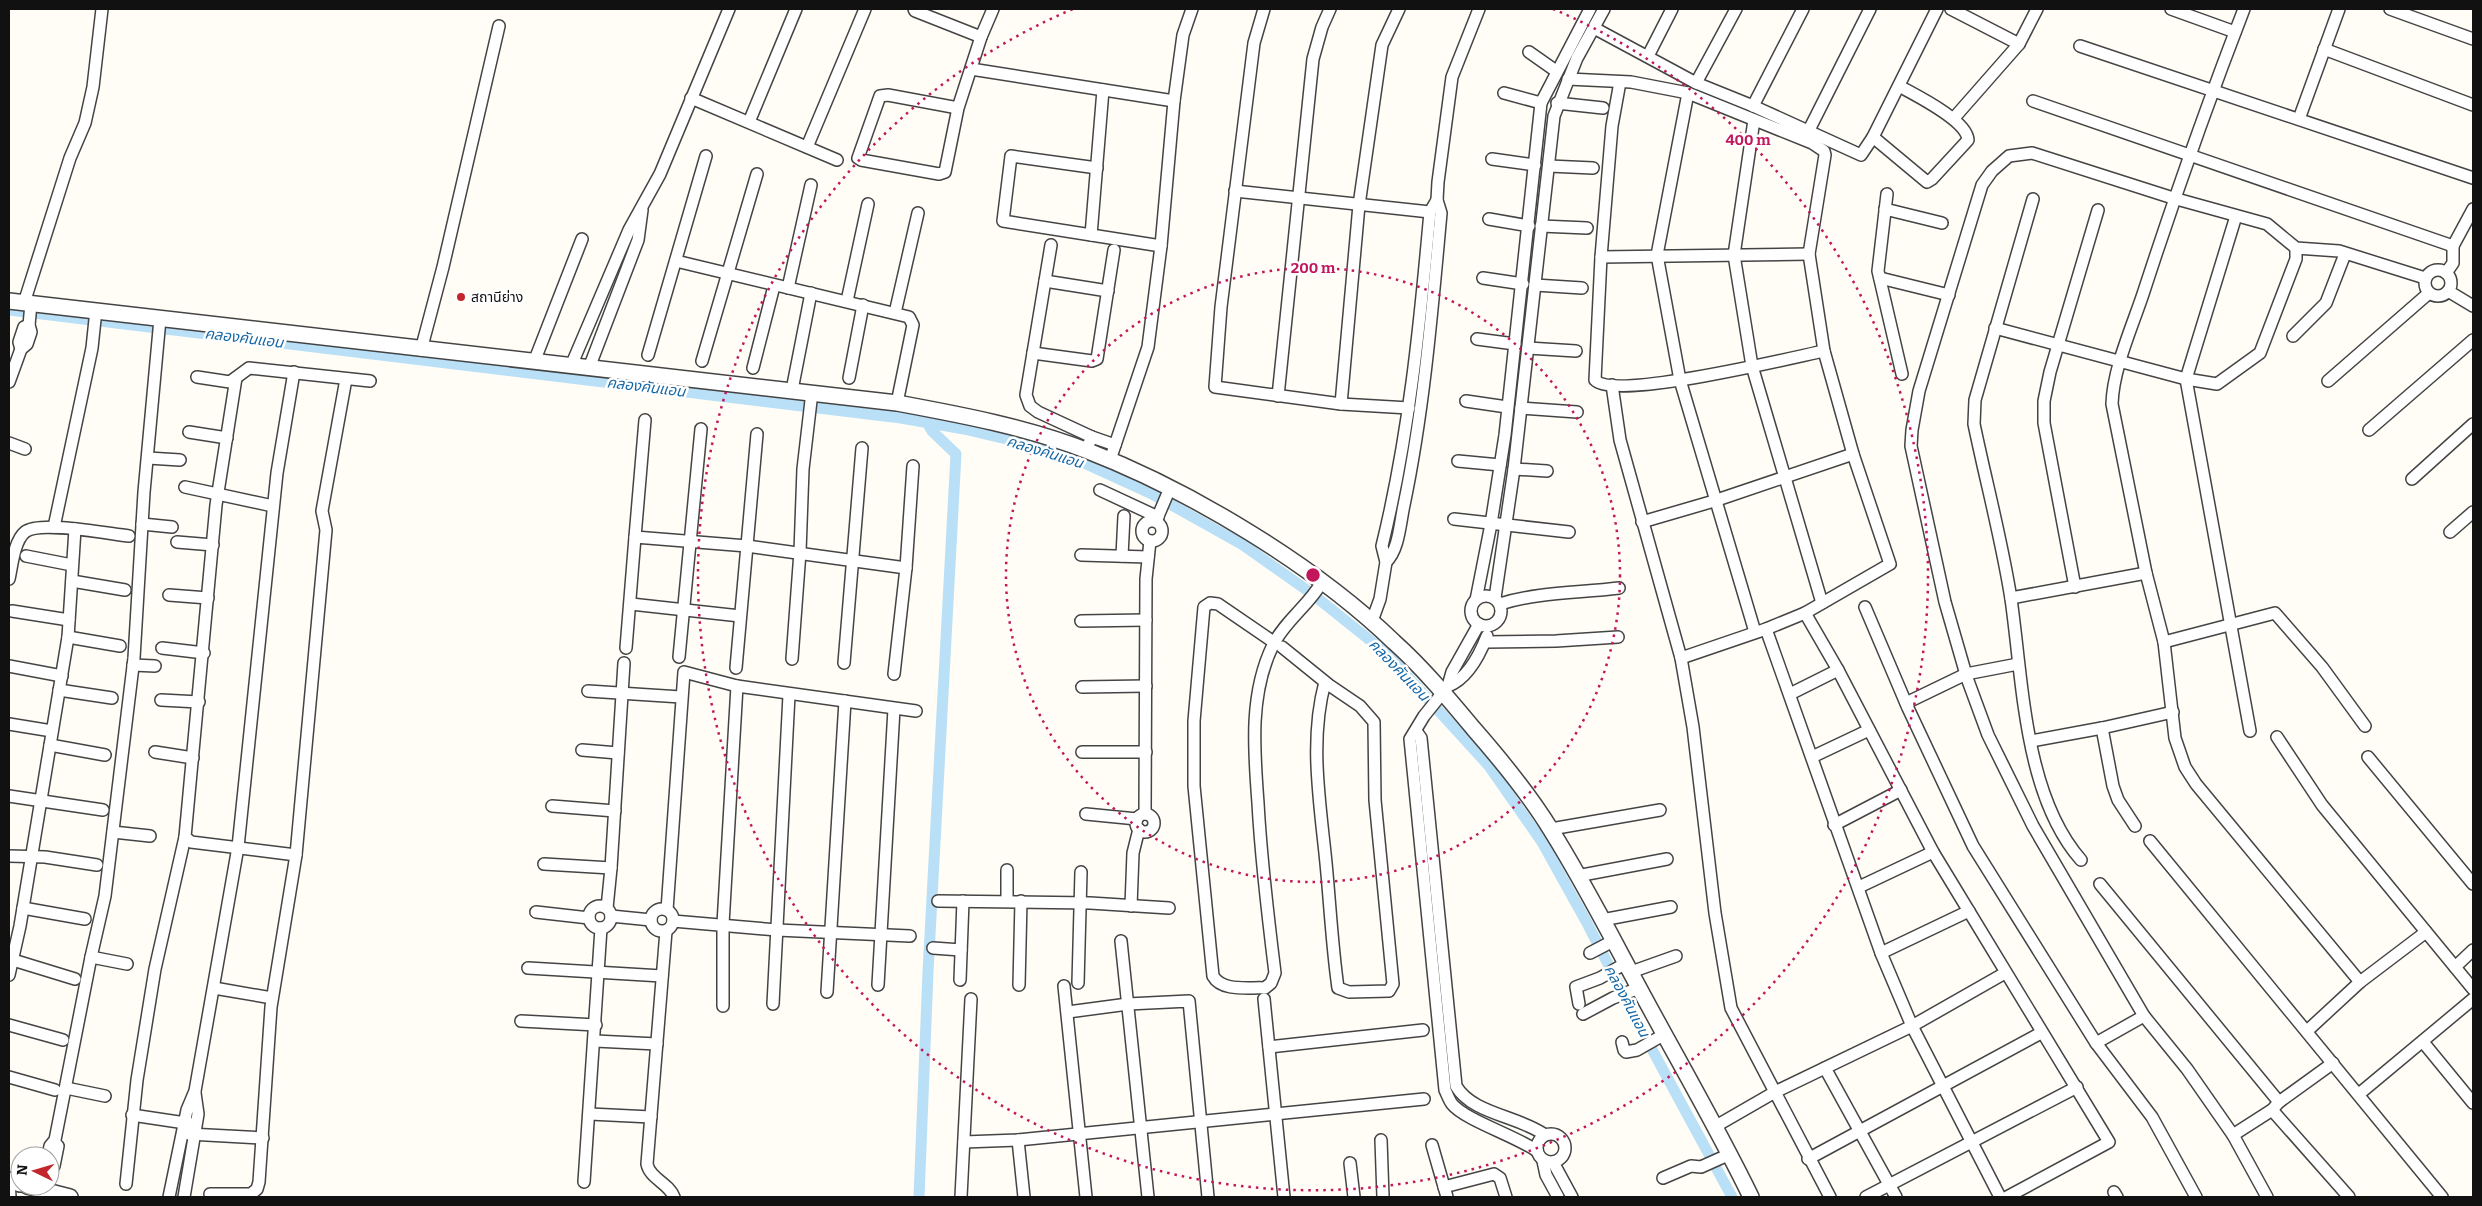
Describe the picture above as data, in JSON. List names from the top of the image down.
{
  "water": ["คลองคันแอน"],
  "places": ["สถานีย่าง"],
  "north": "left",
  "rings": ["400 m", "200 m"]
}
